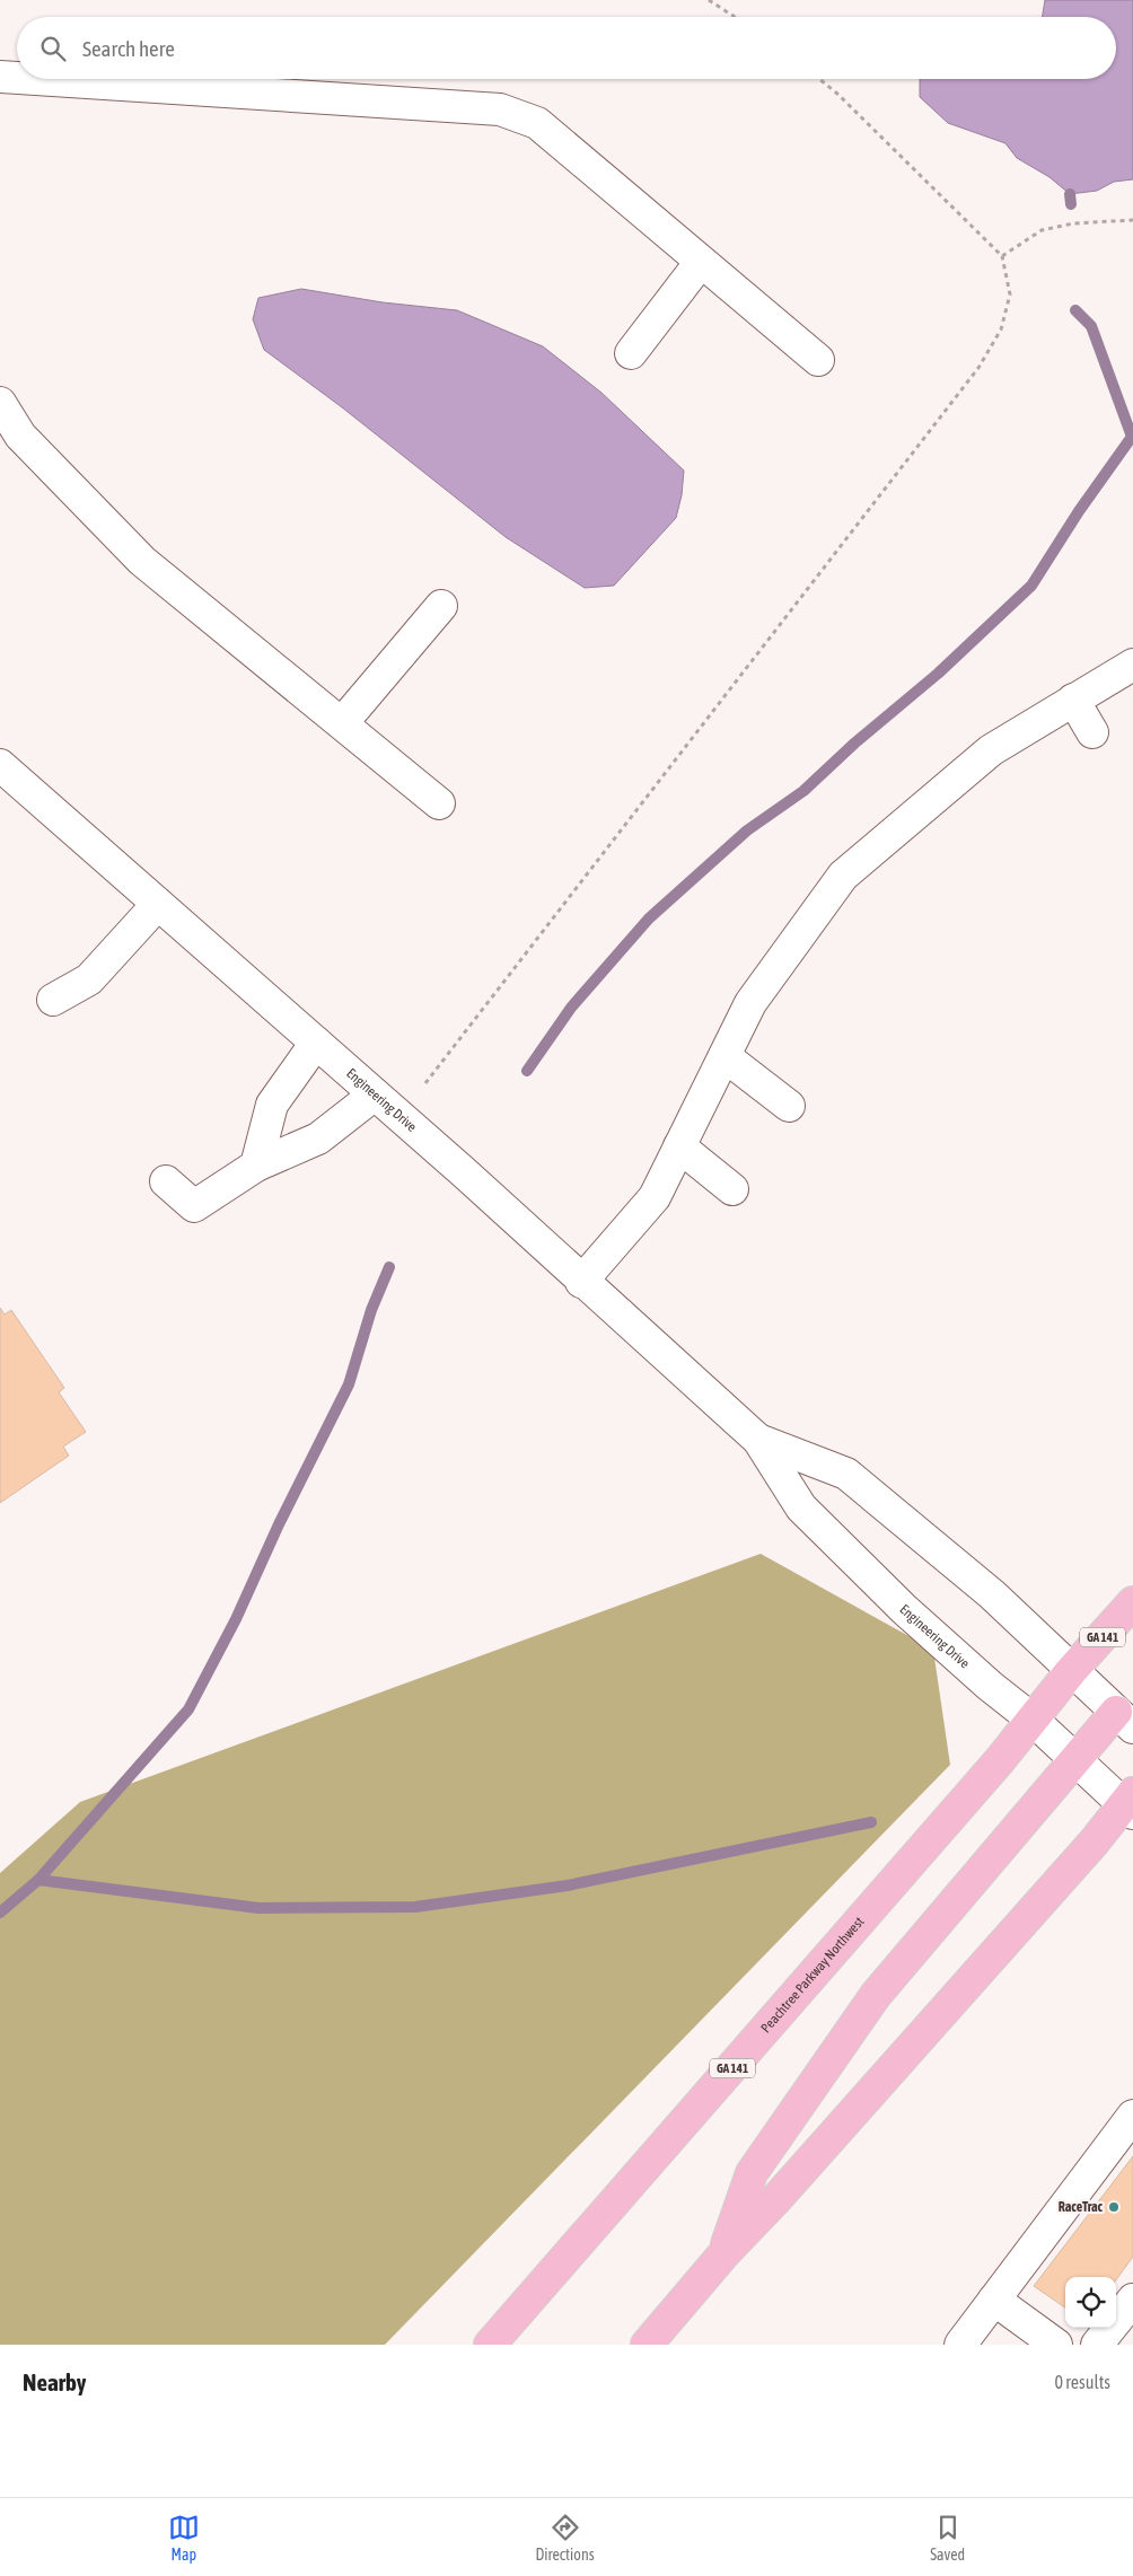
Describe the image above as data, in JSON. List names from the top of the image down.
{
  "streets": {
    "highway": ["GA 141", "Peachtree Parkway Northwest"],
    "street": ["Engineering Drive"]
  },
  "crossings": [
    ["Engineering Drive", "Peachtree Parkway Northwest"]
  ],
  "places": ["RaceTrac"],
  "page": {
    "search": "Search here",
    "heading": ["Nearby", "0 results"],
    "nav": ["Map", "Directions", "Saved"]
  }
}
